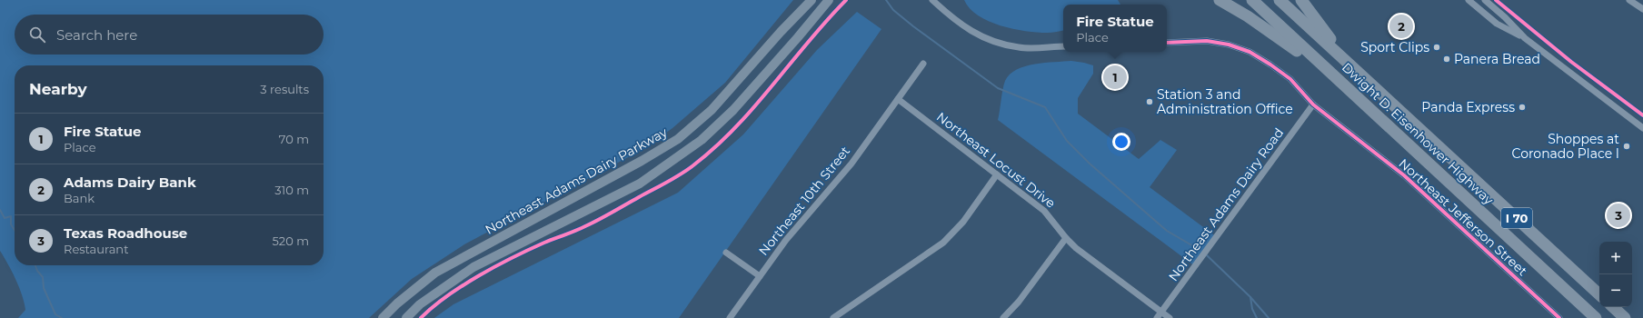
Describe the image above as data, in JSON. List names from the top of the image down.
{
  "streets": {
    "highway": ["Dwight D. Eisenhower Highway", "I 70"],
    "main road": ["Northeast Adams Dairy Parkway"],
    "street": [
      "Northeast Locust Drive",
      "Northeast 10th Street",
      "Northeast Adams Dairy Road",
      "Northeast Jefferson Street"
    ]
  },
  "crossings": [
    ["Northeast Locust Drive", "Northeast 10th Street"],
    ["Northeast Locust Drive", "Northeast Adams Dairy Road"],
    ["Northeast Adams Dairy Road", "Northeast Jefferson Street"]
  ],
  "places": [
    "Sport Clips",
    "Panera Bread",
    "Station 3 and Administration Office",
    "Panda Express",
    "Shoppes at Coronado Place I"
  ],
  "page": {
    "popup": ["Fire Statue", "Place"],
    "pins": ["2", "1", "3"],
    "search": "Search here",
    "heading": ["Nearby", "3 results"],
    "list": [
      {
        "mark": "1",
        "name": "Fire Statue",
        "note": "Place",
        "value": "70 m"
      },
      {
        "mark": "2",
        "name": "Adams Dairy Bank",
        "note": "Bank",
        "value": "310 m"
      },
      {
        "mark": "3",
        "name": "Texas Roadhouse",
        "note": "Restaurant",
        "value": "520 m"
      }
    ],
    "map_buttons": ["+", "−"]
  }
}
